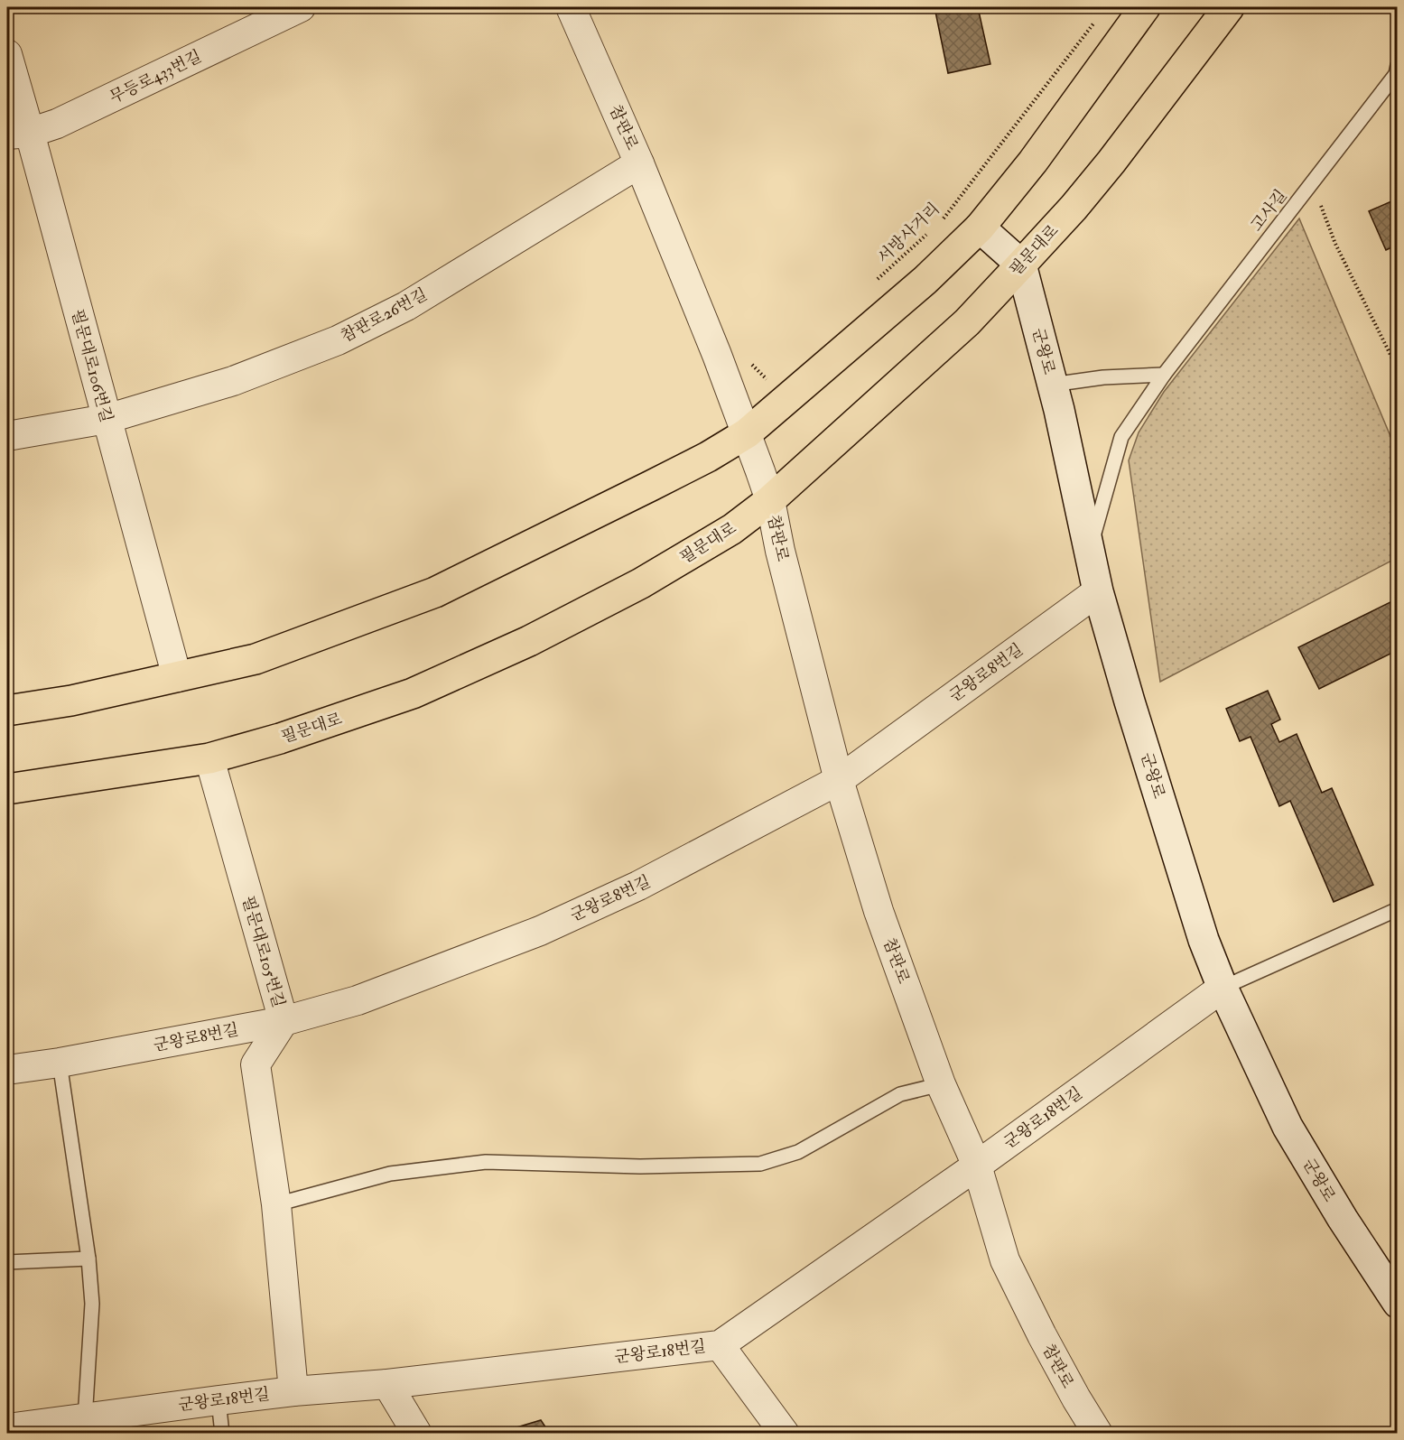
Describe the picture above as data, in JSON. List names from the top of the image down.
{
  "streets": {
    "main road": ["필문대로", "군왕로"],
    "street": [
      "무등로433번길",
      "참판로",
      "참판로26번길",
      "필문대로106번길",
      "군왕로8번길",
      "필문대로105번길",
      "군왕로18번길"
    ],
    "lane": ["고사길"],
    "path": ["서방사거리"]
  },
  "crossings": [
    ["무등로433번길", "필문대로106번길"],
    ["참판로", "필문대로"],
    ["참판로", "참판로26번길"],
    ["참판로", "군왕로8번길"],
    ["참판로", "군왕로18번길"],
    ["고사길", "군왕로"],
    ["필문대로", "군왕로"],
    ["필문대로", "필문대로105번길"],
    ["참판로26번길", "필문대로106번길"],
    ["군왕로", "군왕로8번길"],
    ["군왕로", "군왕로18번길"],
    ["군왕로8번길", "필문대로105번길"],
    ["필문대로105번길", "군왕로18번길"]
  ]
}
